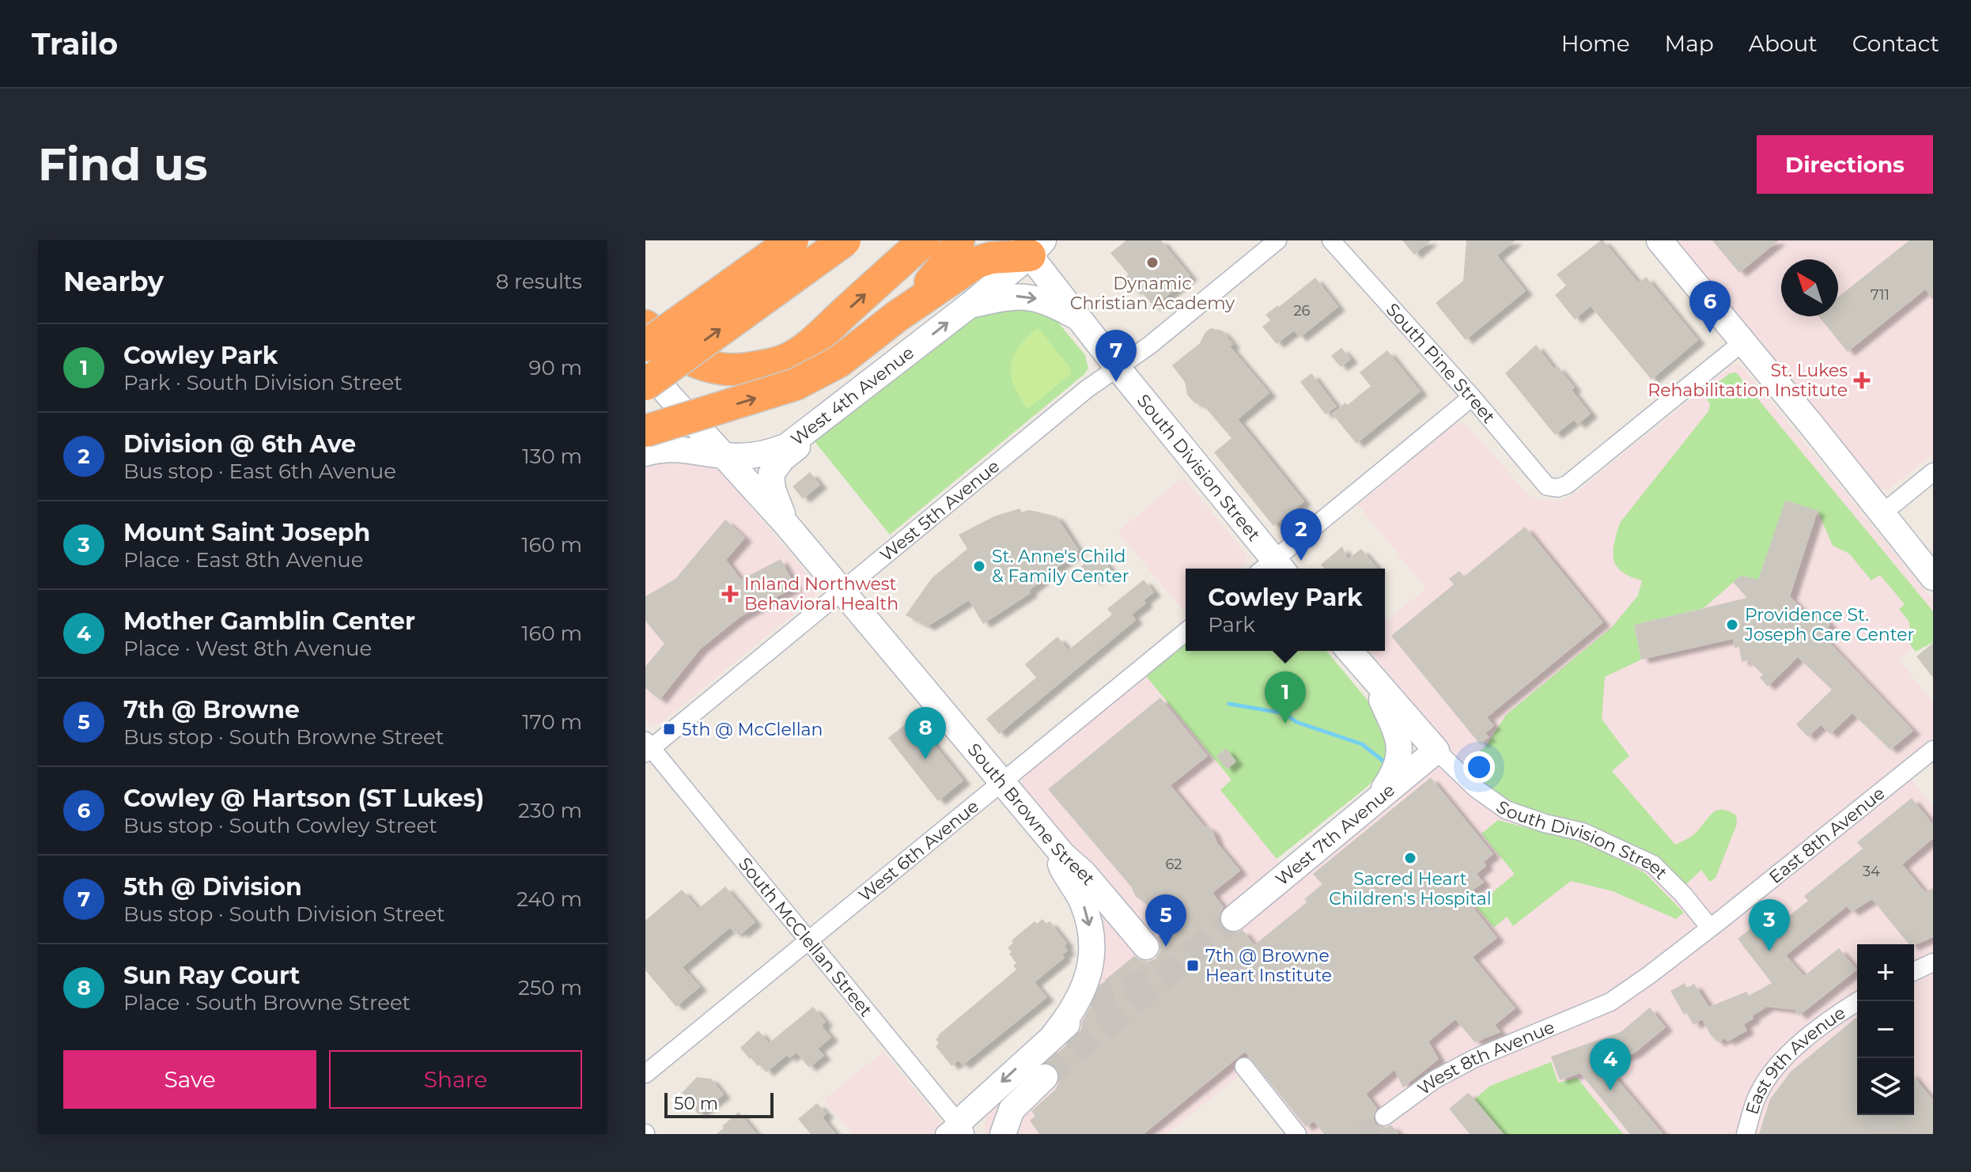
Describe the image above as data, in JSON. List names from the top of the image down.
{
  "streets": {
    "street": [
      "South Pine Street",
      "West 4th Avenue",
      "South Division Street",
      "West 5th Avenue",
      "South Browne Street",
      "West 7th Avenue",
      "East 8th Avenue",
      "West 6th Avenue",
      "South McClellan Street",
      "West 8th Avenue",
      "East 9th Avenue"
    ]
  },
  "crossings": [
    ["West 4th Avenue", "South Division Street"],
    ["West 4th Avenue", "South Browne Street"],
    ["South Division Street", "West 5th Avenue"],
    ["South Division Street", "West 7th Avenue"],
    ["South Division Street", "East 8th Avenue"],
    ["West 5th Avenue", "South Browne Street"],
    ["West 5th Avenue", "South McClellan Street"],
    ["South Browne Street", "West 6th Avenue"],
    ["East 8th Avenue", "West 8th Avenue"],
    ["West 6th Avenue", "South McClellan Street"]
  ],
  "one_way": ["West 4th Avenue"],
  "places": {
    "other": [
      "Dynamic Christian Academy",
      "St. Anne's Child & Family Center",
      "Providence St. Joseph Care Center",
      "Sacred Heart Children's Hospital"
    ],
    "health": ["St. Lukes Rehabilitation Institute", "Inland Northwest Behavioral Health"],
    "transit": ["5th @ McClellan", "7th @ Browne Heart Institute"]
  },
  "house_numbers": [
    "711",
    "26",
    "62",
    "34"
  ],
  "scale_bar": "50 m",
  "north": "top left",
  "page": {
    "header": "Trailo",
    "nav": [
      "Home",
      "Map",
      "About",
      "Contact"
    ],
    "buttons": [
      "Directions",
      ["Save", "Share"]
    ],
    "title": "Find us",
    "heading": ["Nearby", "8 results"],
    "pins": [
      "6",
      "7",
      "2",
      "1",
      "8",
      "5",
      "3",
      "4"
    ],
    "list": [
      {
        "mark": "1",
        "name": "Cowley Park",
        "note": "Park · South Division Street",
        "value": "90 m"
      },
      {
        "mark": "2",
        "name": "Division @ 6th Ave",
        "note": "Bus stop · East 6th Avenue",
        "value": "130 m"
      },
      {
        "mark": "3",
        "name": "Mount Saint Joseph",
        "note": "Place · East 8th Avenue",
        "value": "160 m"
      },
      {
        "mark": "4",
        "name": "Mother Gamblin Center",
        "note": "Place · West 8th Avenue",
        "value": "160 m"
      },
      {
        "mark": "5",
        "name": "7th @ Browne",
        "note": "Bus stop · South Browne Street",
        "value": "170 m"
      },
      {
        "mark": "6",
        "name": "Cowley @ Hartson (ST Lukes)",
        "note": "Bus stop · South Cowley Street",
        "value": "230 m"
      },
      {
        "mark": "7",
        "name": "5th @ Division",
        "note": "Bus stop · South Division Street",
        "value": "240 m"
      },
      {
        "mark": "8",
        "name": "Sun Ray Court",
        "note": "Place · South Browne Street",
        "value": "250 m"
      }
    ],
    "popup": ["Cowley Park", "Park"],
    "map_buttons": ["+", "−"],
    "scale": "50 m"
  }
}
